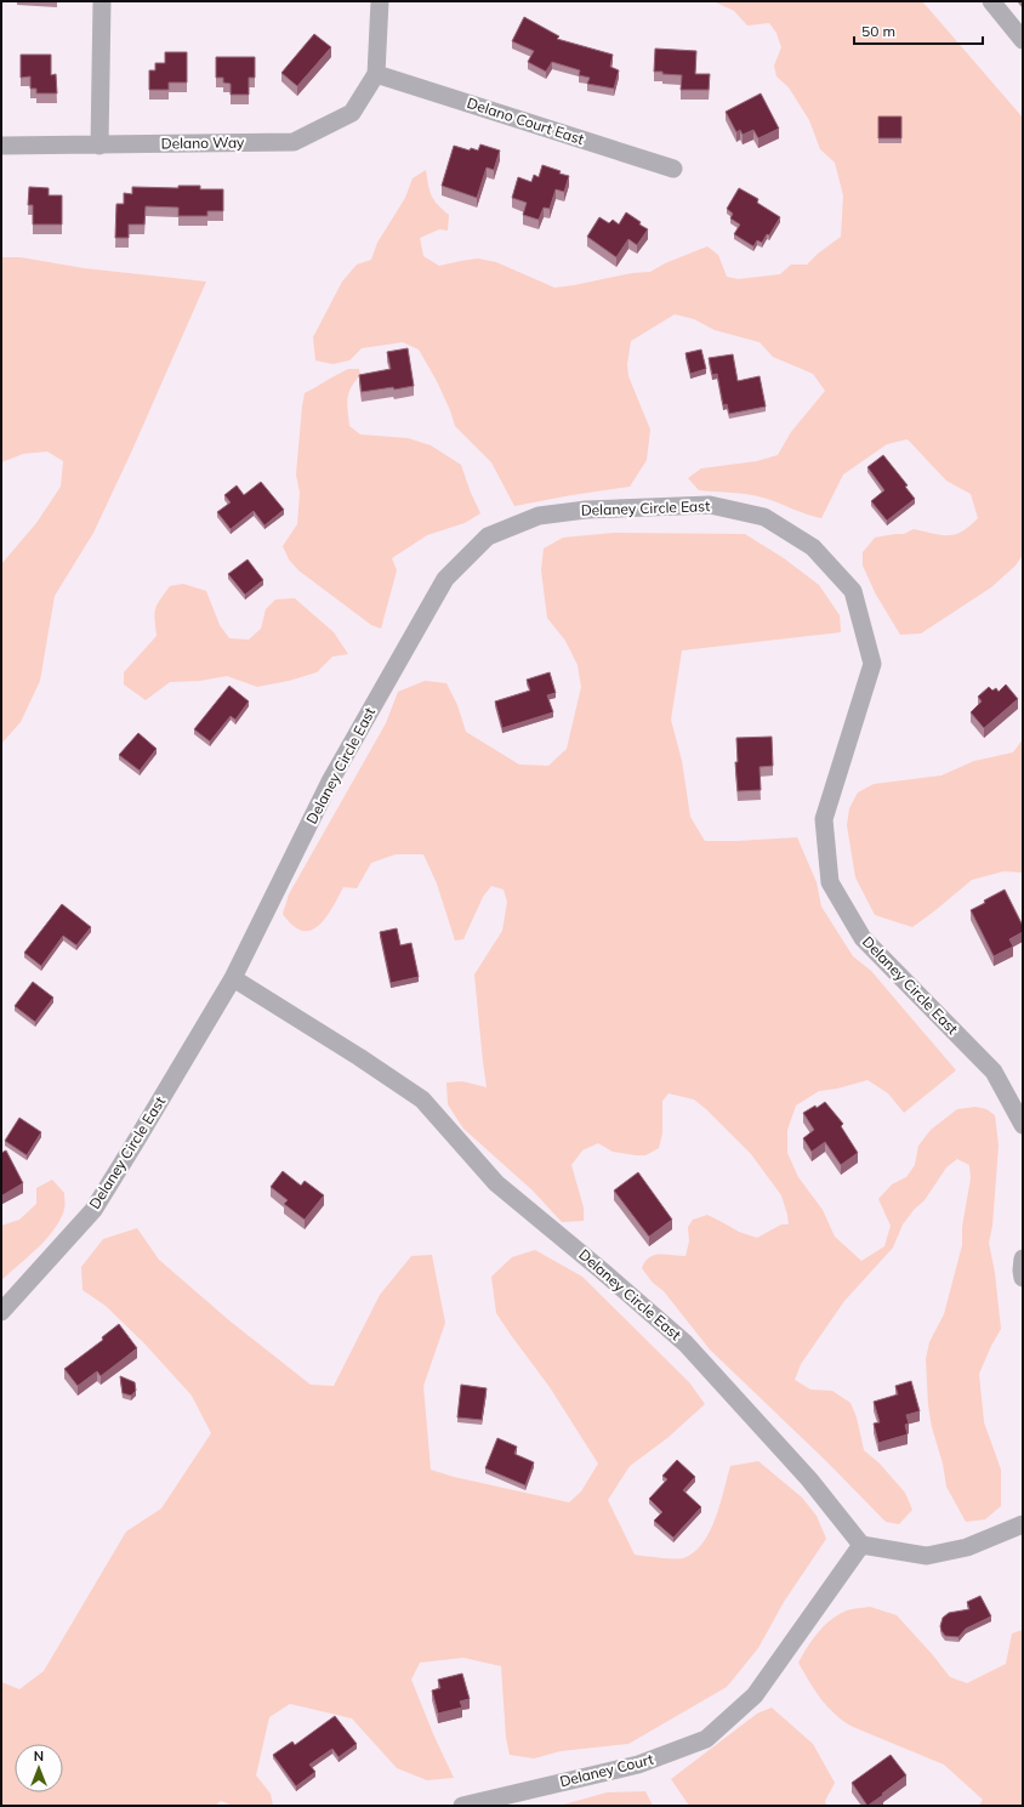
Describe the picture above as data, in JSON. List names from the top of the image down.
{
  "streets": {
    "street": [
      "Delano Court East",
      "Delano Way",
      "Delaney Circle East",
      "Delaney Court"
    ]
  },
  "crossings": [
    ["Delano Court East", "Delano Way"],
    ["Delaney Circle East", "Delaney Court"]
  ],
  "scale_bar": "50 m",
  "north": "top"
}
